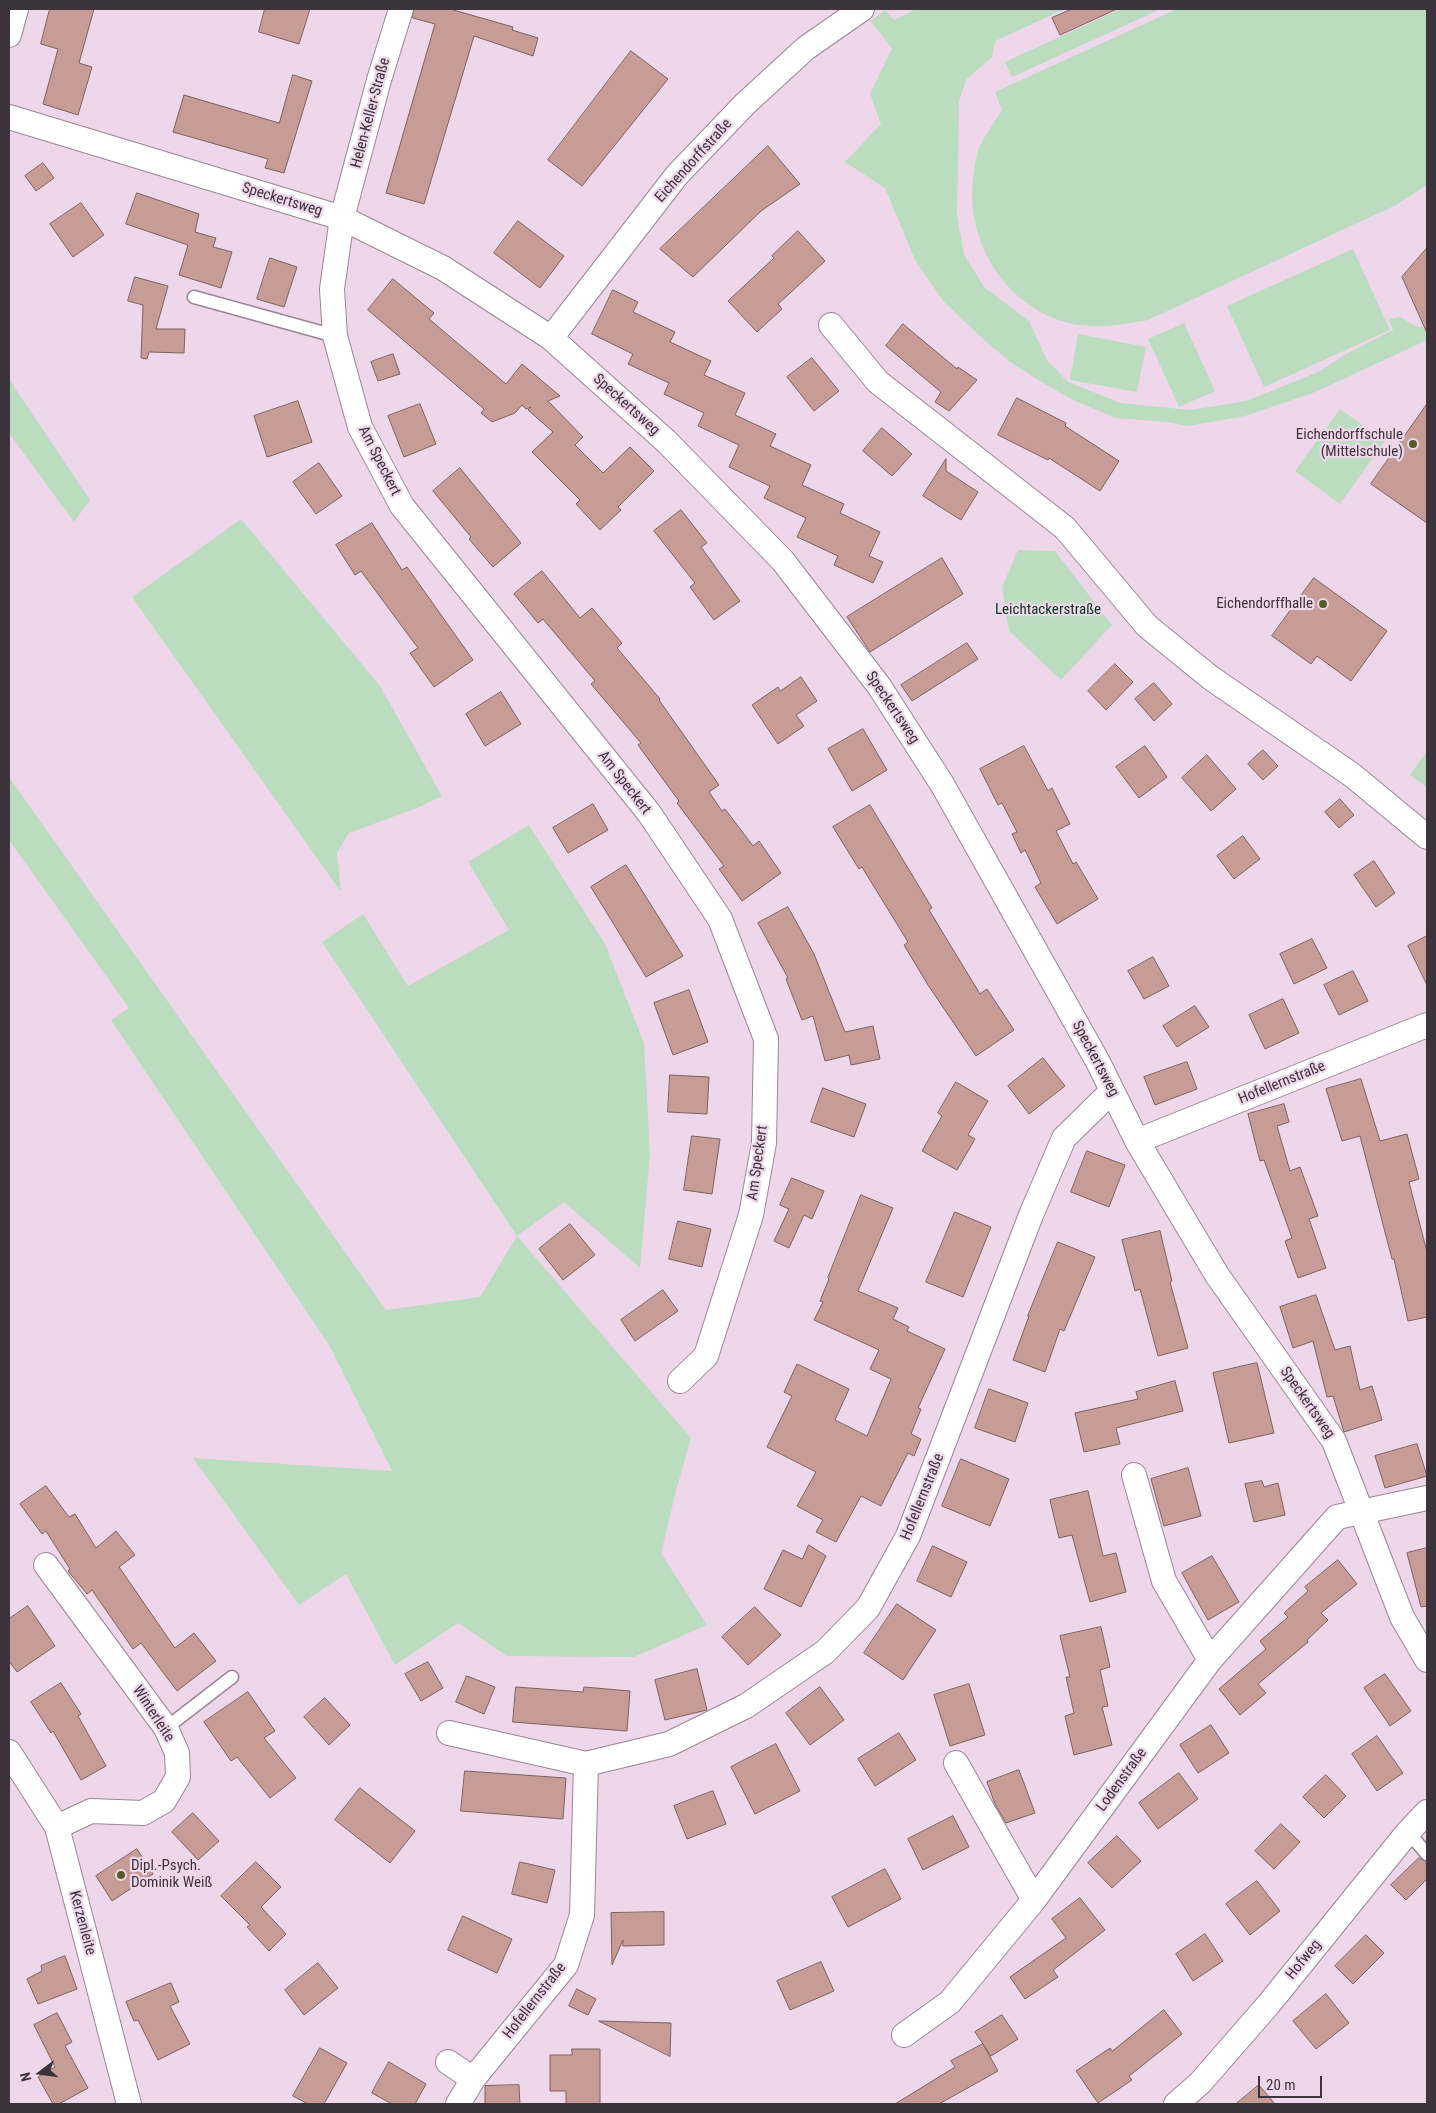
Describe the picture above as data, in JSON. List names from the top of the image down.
{
  "streets": {
    "street": [
      "Helen-Keller-Straße",
      "Eichendorffstraße",
      "Speckertsweg",
      "Am Speckert",
      "Hofellernstraße",
      "Winterleite",
      "Lodenstraße",
      "Kerzenleite",
      "Hofweg"
    ]
  },
  "crossings": [
    ["Helen-Keller-Straße", "Speckertsweg"],
    ["Helen-Keller-Straße", "Am Speckert"],
    ["Eichendorffstraße", "Speckertsweg"],
    ["Speckertsweg", "Am Speckert"],
    ["Speckertsweg", "Hofellernstraße"],
    ["Speckertsweg", "Lodenstraße"],
    ["Winterleite", "Kerzenleite"]
  ],
  "parks": ["Leichtackerstraße"],
  "places": ["Eichendorffschule (Mittelschule)", "Eichendorffhalle", "Dipl.-Psych. Dominik Weiß"],
  "scale_bar": "20 m",
  "north": "left"
}
